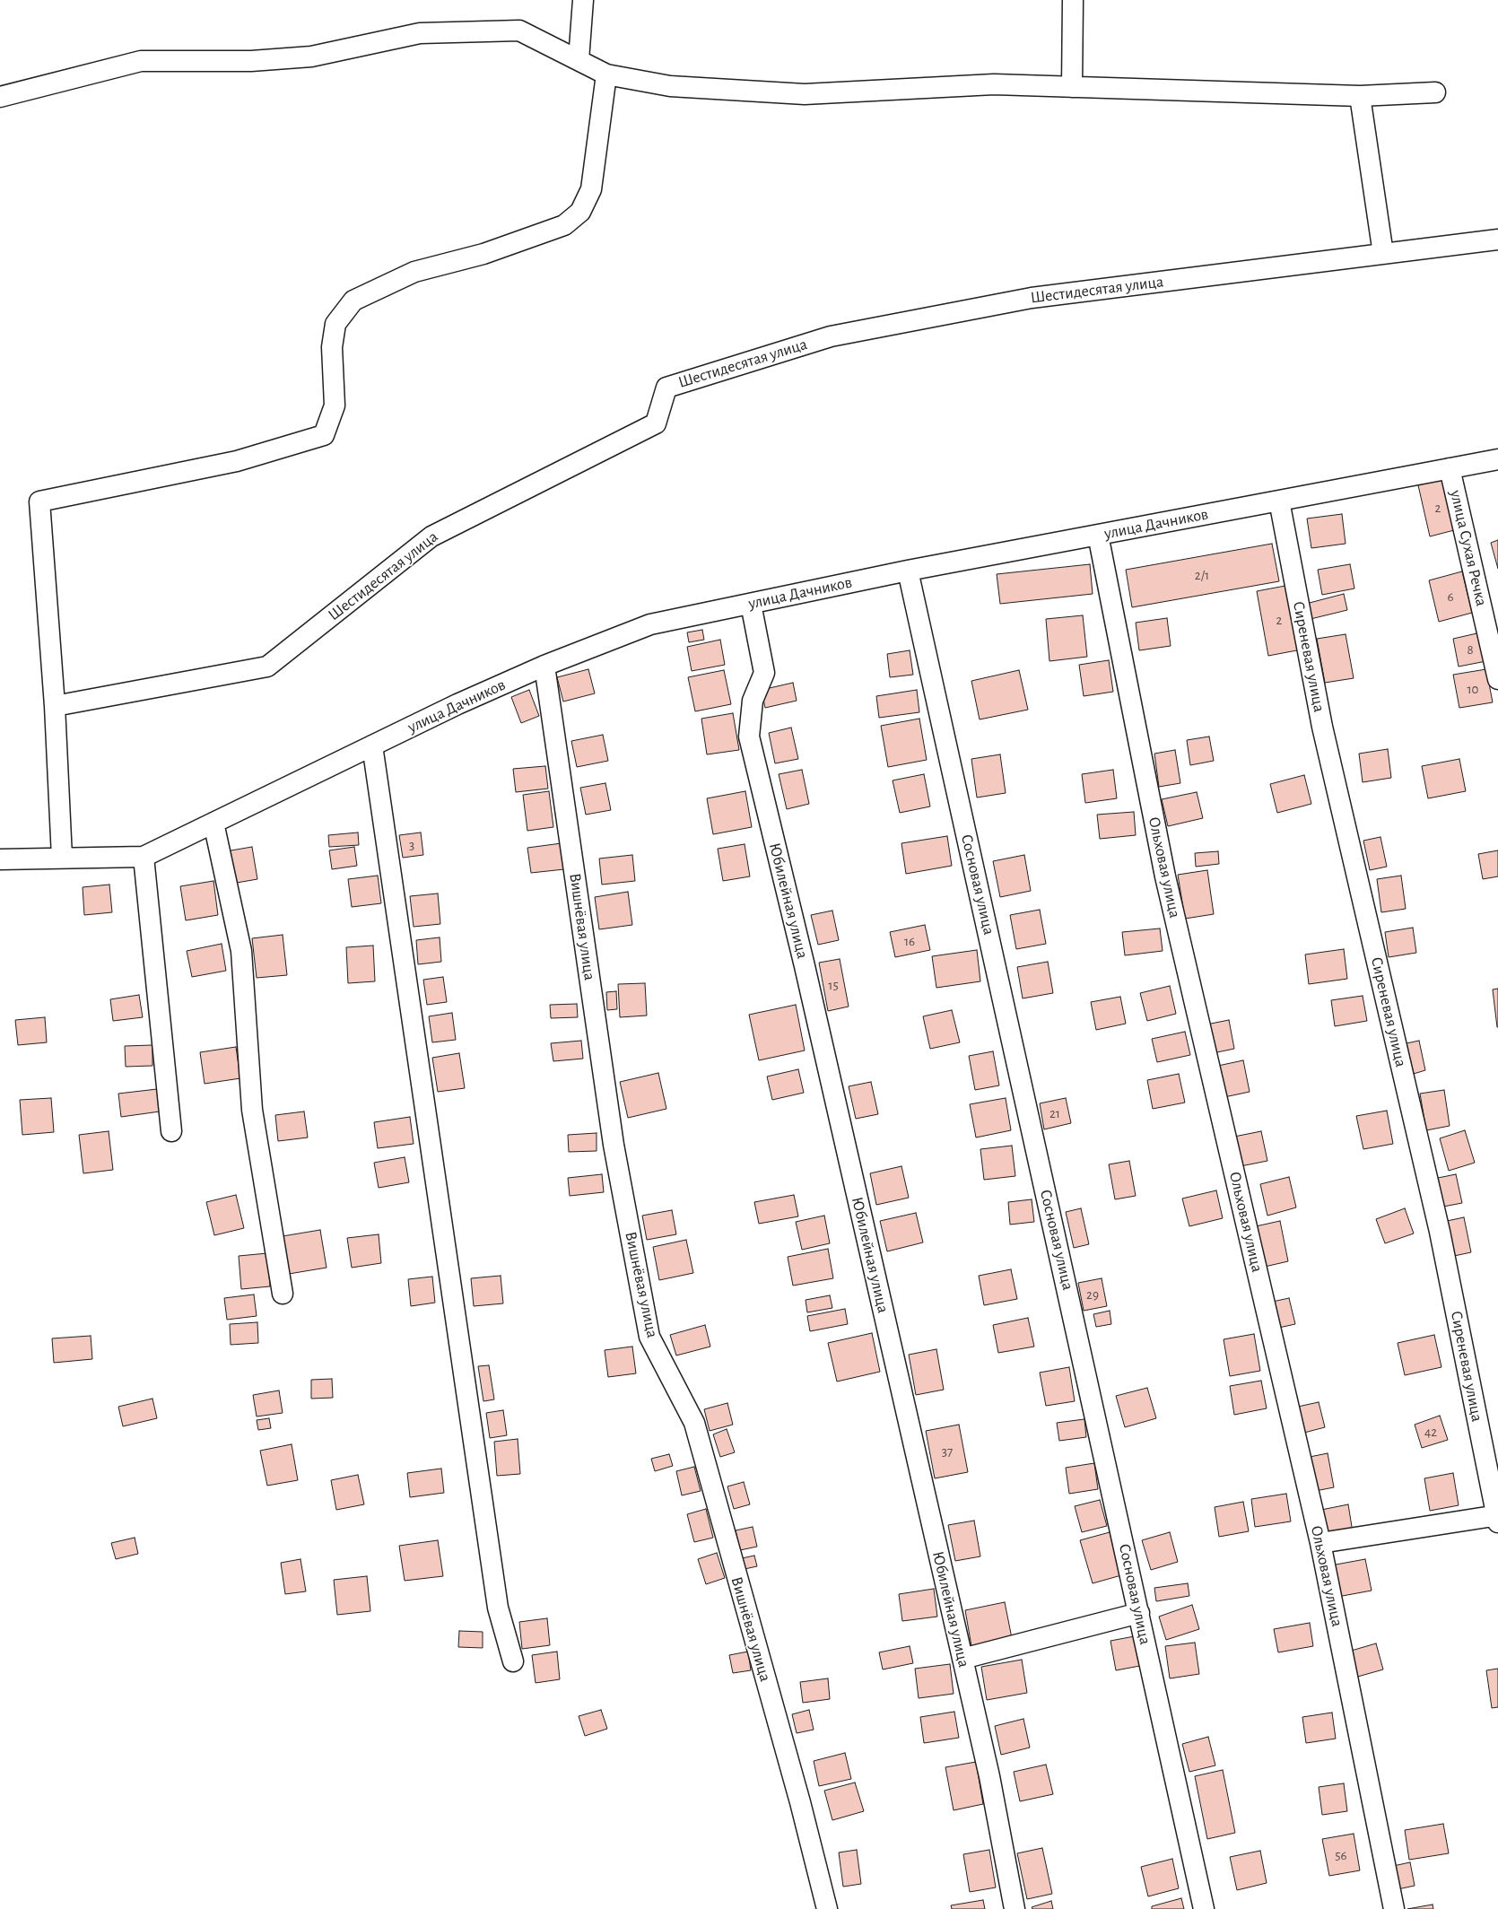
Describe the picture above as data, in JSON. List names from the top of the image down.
{
  "streets": {
    "street": [
      "Шестидесятая улица",
      "улица Дачников",
      "улица Сухая Речка",
      "Сиреневая улица",
      "Ольховая улица",
      "Сосновая улица",
      "Юбилейная улица",
      "Вишнёвая улица"
    ]
  },
  "crossings": [
    ["улица Дачников", "улица Сухая Речка"],
    ["улица Дачников", "Сиреневая улица"],
    ["улица Дачников", "Ольховая улица"],
    ["улица Дачников", "Сосновая улица"],
    ["улица Дачников", "Юбилейная улица"],
    ["улица Дачников", "Вишнёвая улица"]
  ],
  "house_numbers": [
    "2",
    "2/1",
    "6",
    "2",
    "8",
    "10",
    "3",
    "16",
    "15",
    "21",
    "29",
    "42",
    "37",
    "56"
  ]
}
